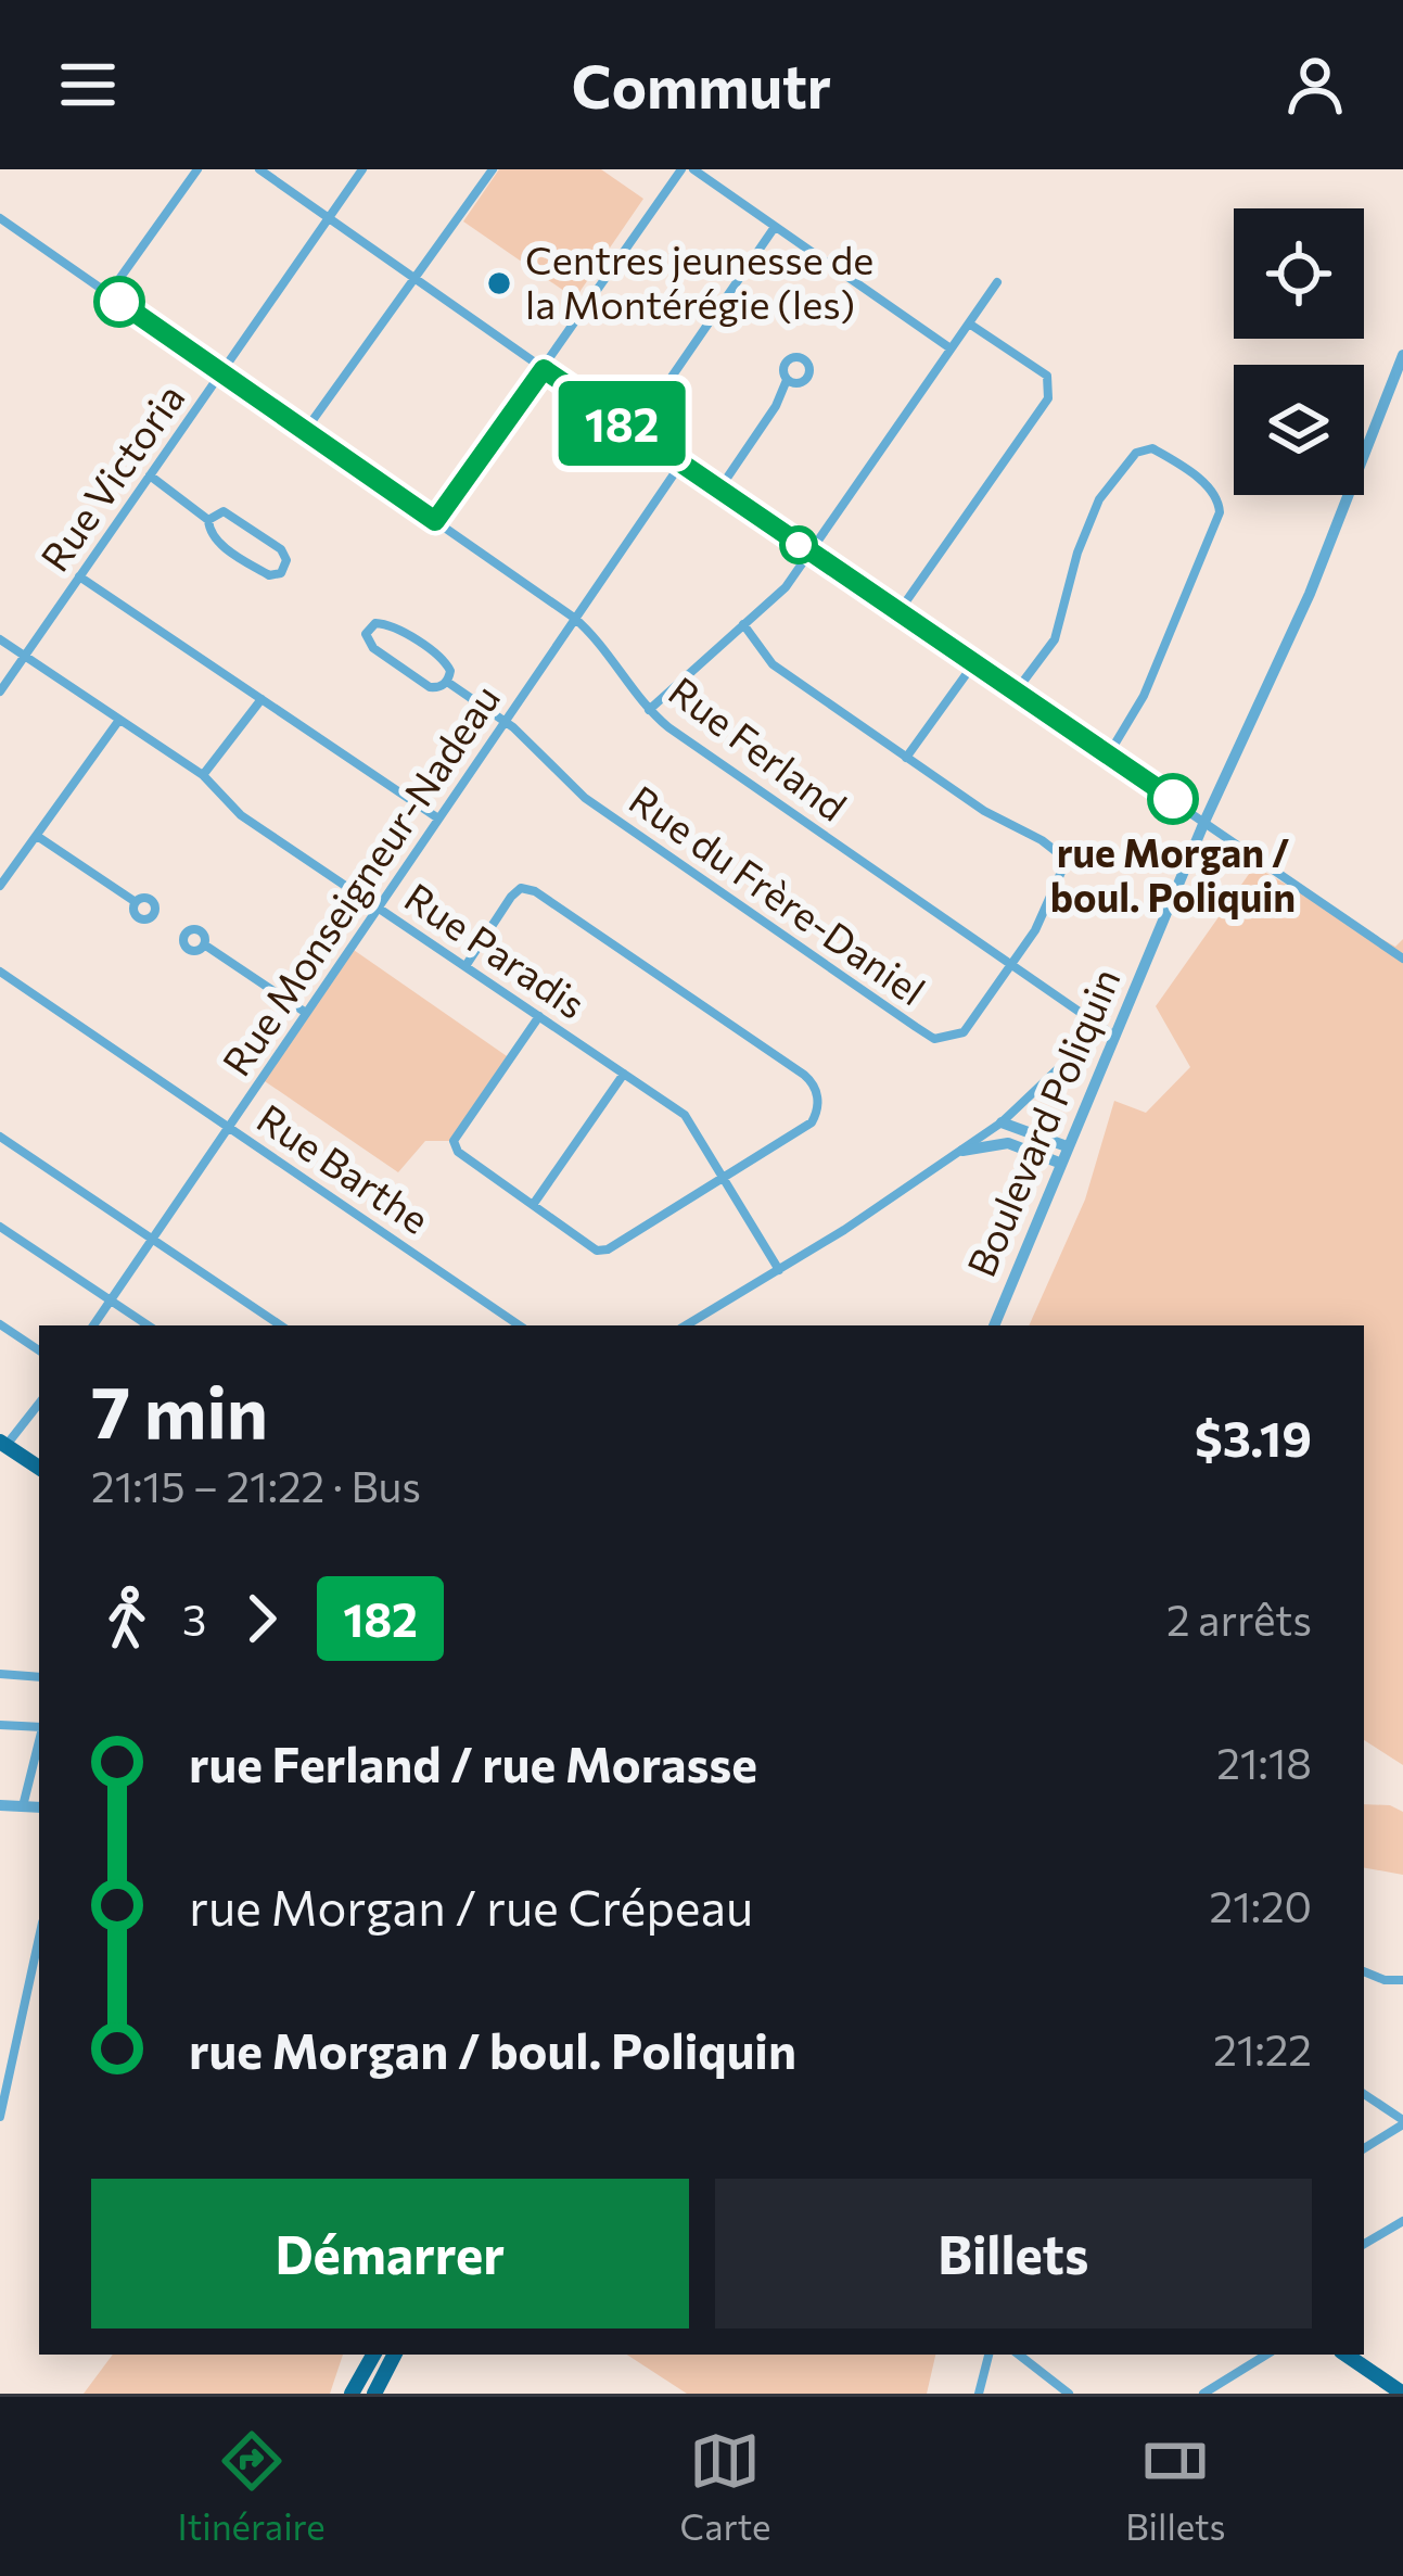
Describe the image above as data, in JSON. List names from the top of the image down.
{
  "streets": {
    "street": [
      "Rue Victoria",
      "Rue Ferland",
      "Rue Monseigneur-Nadeau",
      "Rue du Frère-Daniel",
      "Rue Paradis",
      "Boulevard Poliquin",
      "Rue Barthe"
    ]
  },
  "crossings": [
    ["Rue Victoria", "Rue Ferland"],
    ["Rue Victoria", "Rue Paradis"],
    ["Rue Ferland", "Rue Monseigneur-Nadeau"],
    ["Rue Ferland", "Rue du Frère-Daniel"],
    ["Rue Ferland", "Boulevard Poliquin"],
    ["Rue Monseigneur-Nadeau", "Rue du Frère-Daniel"],
    ["Rue Monseigneur-Nadeau", "Rue Paradis"],
    ["Rue Monseigneur-Nadeau", "Rue Barthe"]
  ],
  "places": ["Centres jeunesse de la Montérégie (les)", "rue Morgan / boul. Poliquin"],
  "lines": ["bus line 182"],
  "page": {
    "header": "Commutr",
    "on_map": "182",
    "heading": ["7 min", "21:15 – 21:22 · Bus", "$3.19"],
    "legs": ["3", "182", "2 arrêts"],
    "list": [
      {
        "name": "rue Ferland / rue Morasse",
        "value": "21:18"
      },
      {
        "name": "rue Morgan / rue Crépeau",
        "value": "21:20"
      },
      {
        "name": "rue Morgan / boul. Poliquin",
        "value": "21:22"
      }
    ],
    "buttons": ["Démarrer", "Billets"],
    "tabs": ["Itinéraire", "Carte", "Billets"]
  }
}
